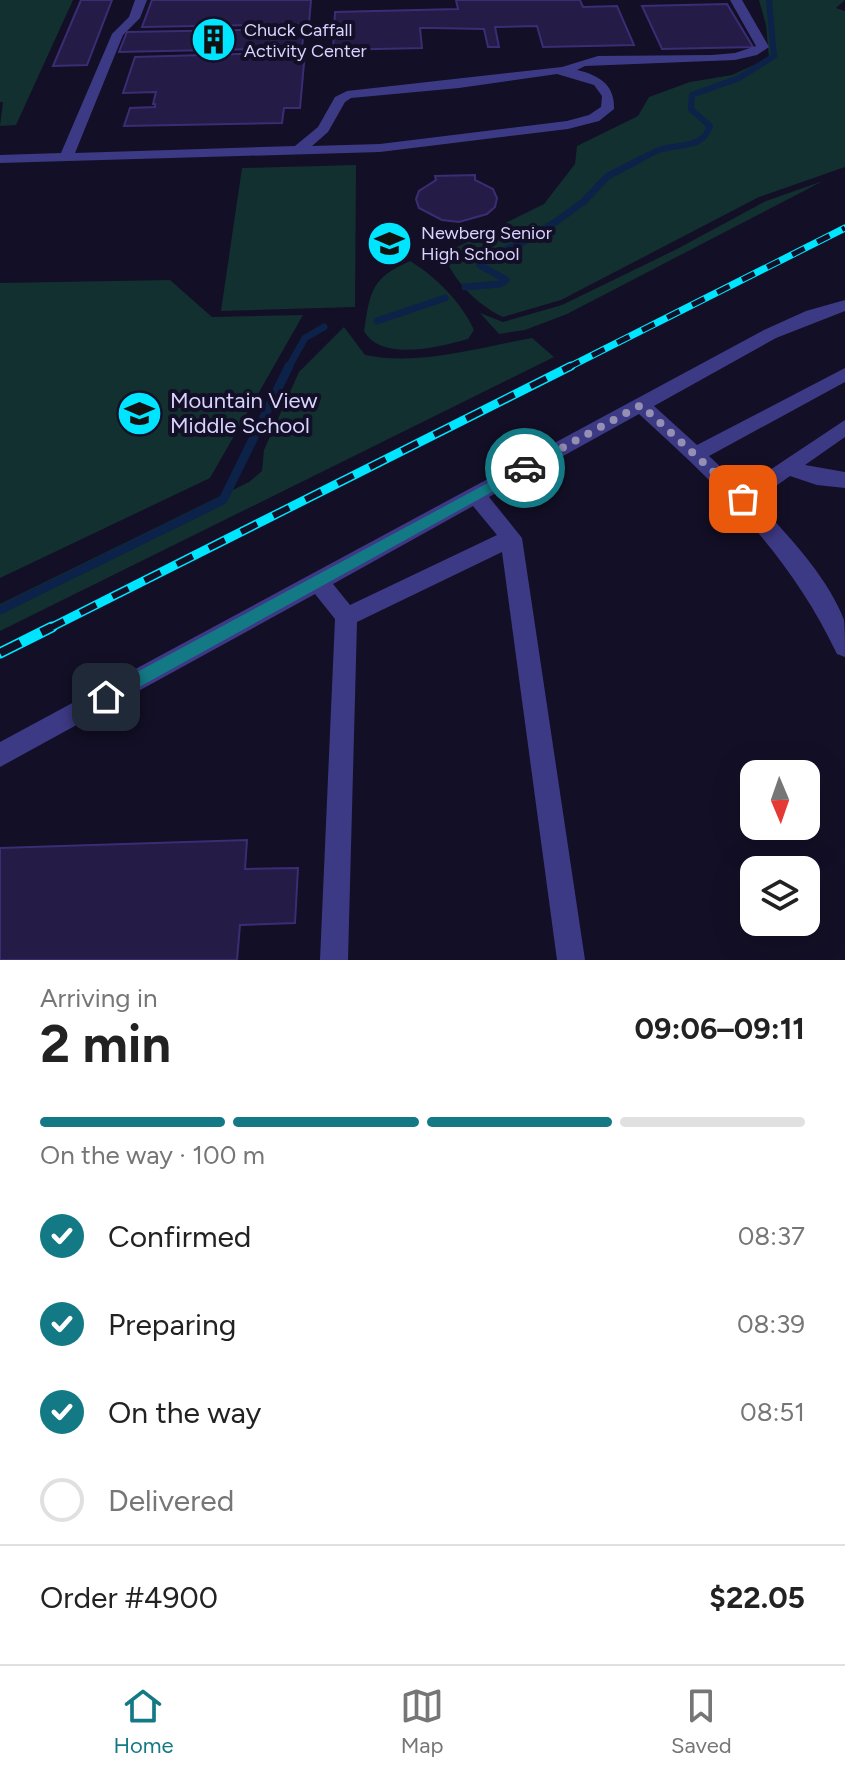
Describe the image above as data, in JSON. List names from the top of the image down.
{
  "places": {
    "building": ["Chuck Caffall Activity Center"],
    "school or university": ["Newberg Senior High School", "Mountain View Middle School"]
  },
  "north": "bottom",
  "page": {
    "heading": ["2 min", "Arriving in", "09:06–09:11"],
    "panel": ["Order #4900", "$22.05"],
    "bar": "On the way · 100 m",
    "list": [
      ["Confirmed", "08:37"],
      ["Preparing", "08:39"],
      ["On the way", "08:51"],
      "Delivered"
    ],
    "tabs": ["Home", "Map", "Saved"]
  }
}
